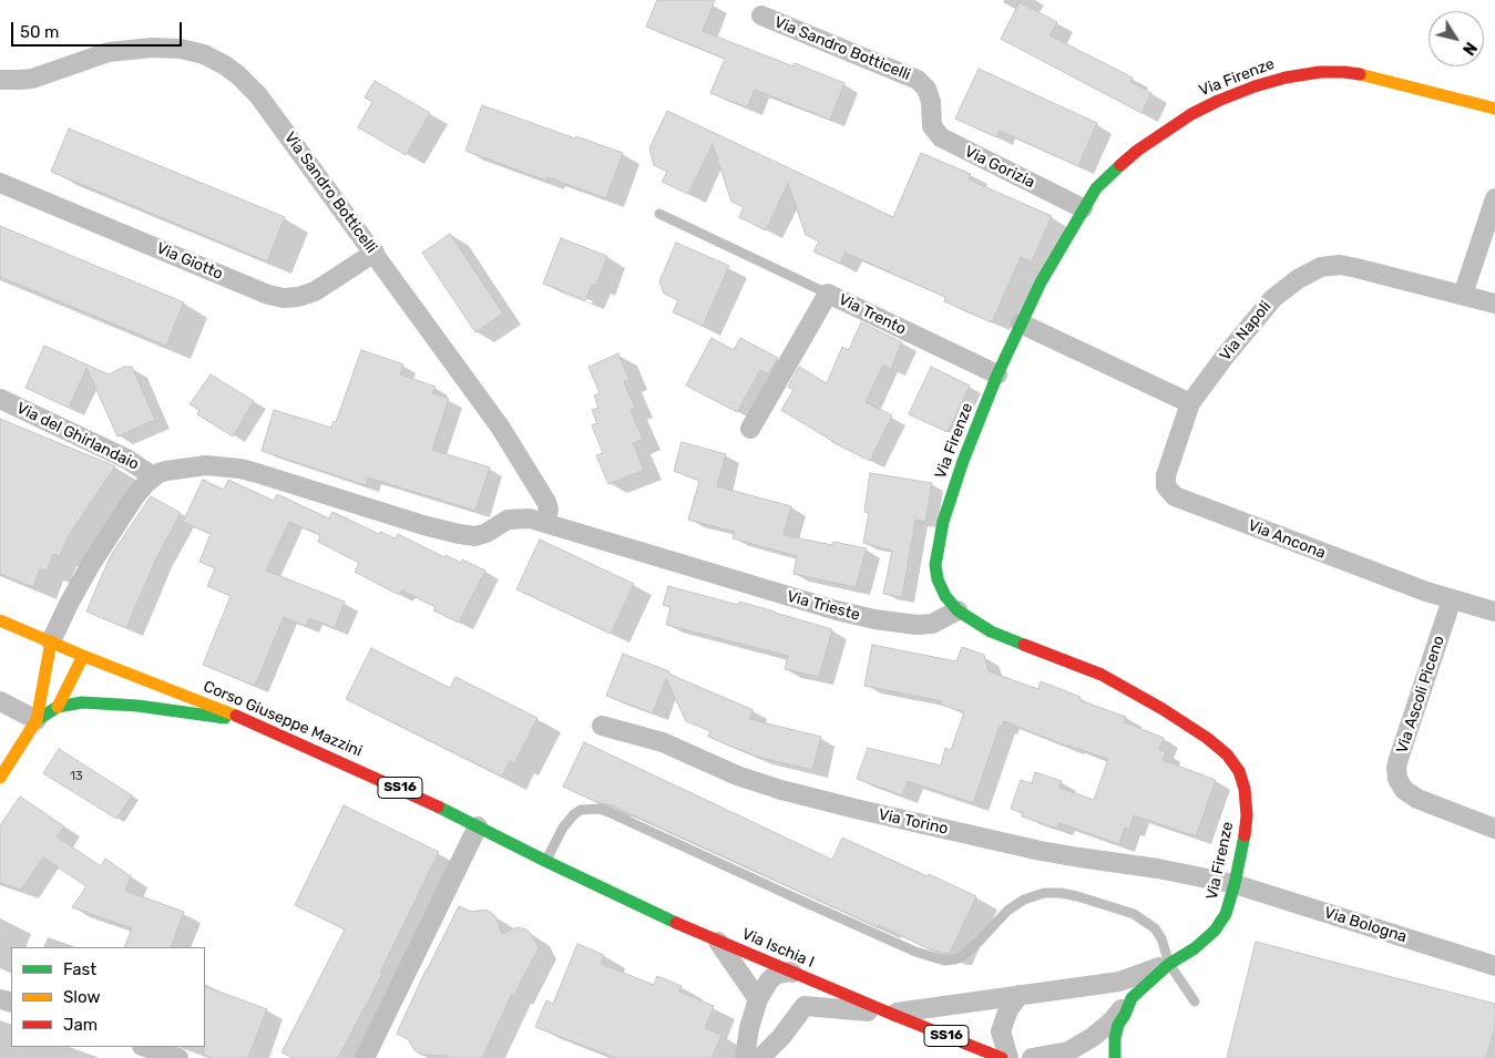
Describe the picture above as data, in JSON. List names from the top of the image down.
{
  "streets": {
    "street": [
      "Via Sandro Botticelli",
      "Via Firenze",
      "Via Gorizia",
      "Via Giotto",
      "Via Trento",
      "Via Napoli",
      "Via del Ghirlandaio",
      "Via Ancona",
      "Via Trieste",
      "Via Ascoli Piceno",
      "Corso Giuseppe Mazzini",
      "SS16",
      "Via Torino",
      "Via Bologna",
      "Via Ischia I"
    ]
  },
  "crossings": [
    ["Via Sandro Botticelli", "Via Gorizia"],
    ["Via Sandro Botticelli", "Via Giotto"],
    ["Via Sandro Botticelli", "Via Trieste"],
    ["Via Firenze", "Via Gorizia"],
    ["Via Firenze", "Via Trento"],
    ["Via Firenze", "Via Trieste"],
    ["Via Firenze", "Via Torino"],
    ["Via Firenze", "Via Bologna"],
    ["Via Napoli", "Via Ancona"],
    ["Via Ancona", "Via Ascoli Piceno"],
    ["Corso Giuseppe Mazzini", "Via Ischia I"],
    ["Via Torino", "Via Bologna"]
  ],
  "house_numbers": ["13"],
  "legend": ["Fast", "Slow", "Jam"],
  "scale_bar": "50 m",
  "north": "bottom right"
}
